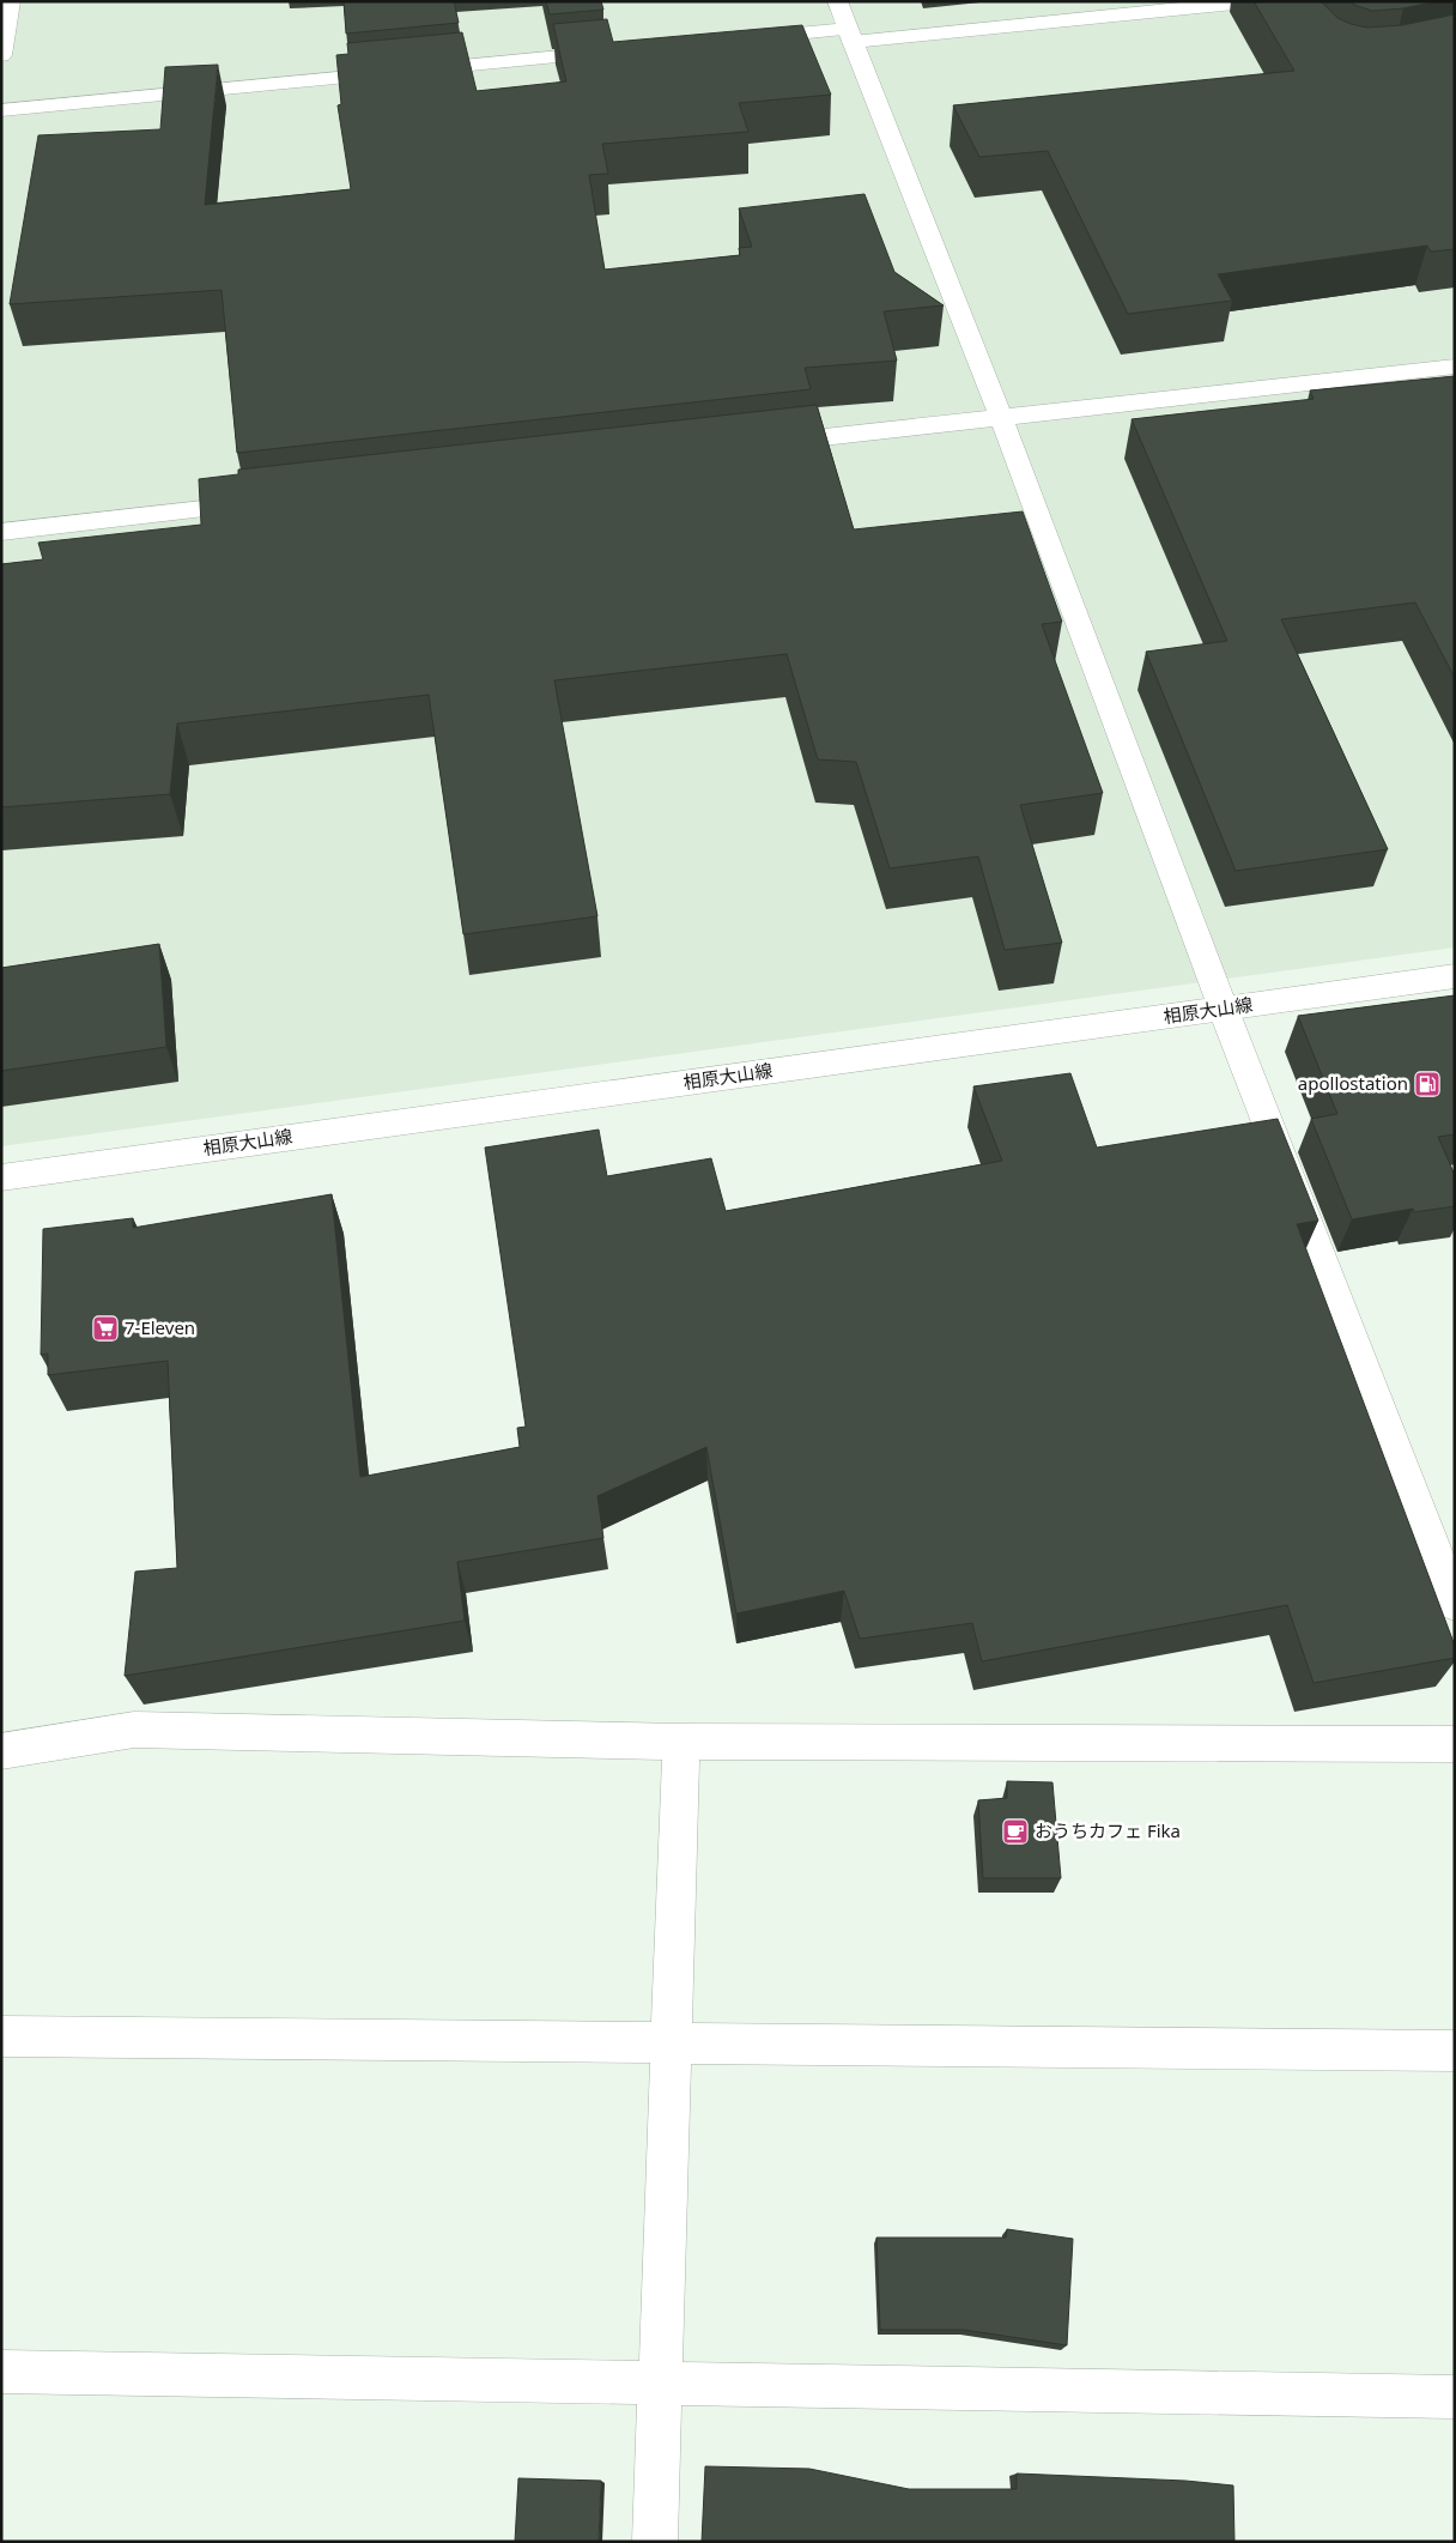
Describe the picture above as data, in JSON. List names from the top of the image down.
{
  "streets": {
    "street": ["相原大山線"]
  },
  "places": {
    "fuel station": ["apollostation"],
    "supermarket": ["7-Eleven"],
    "cafe": ["おうちカフェ Fika"]
  }
}
